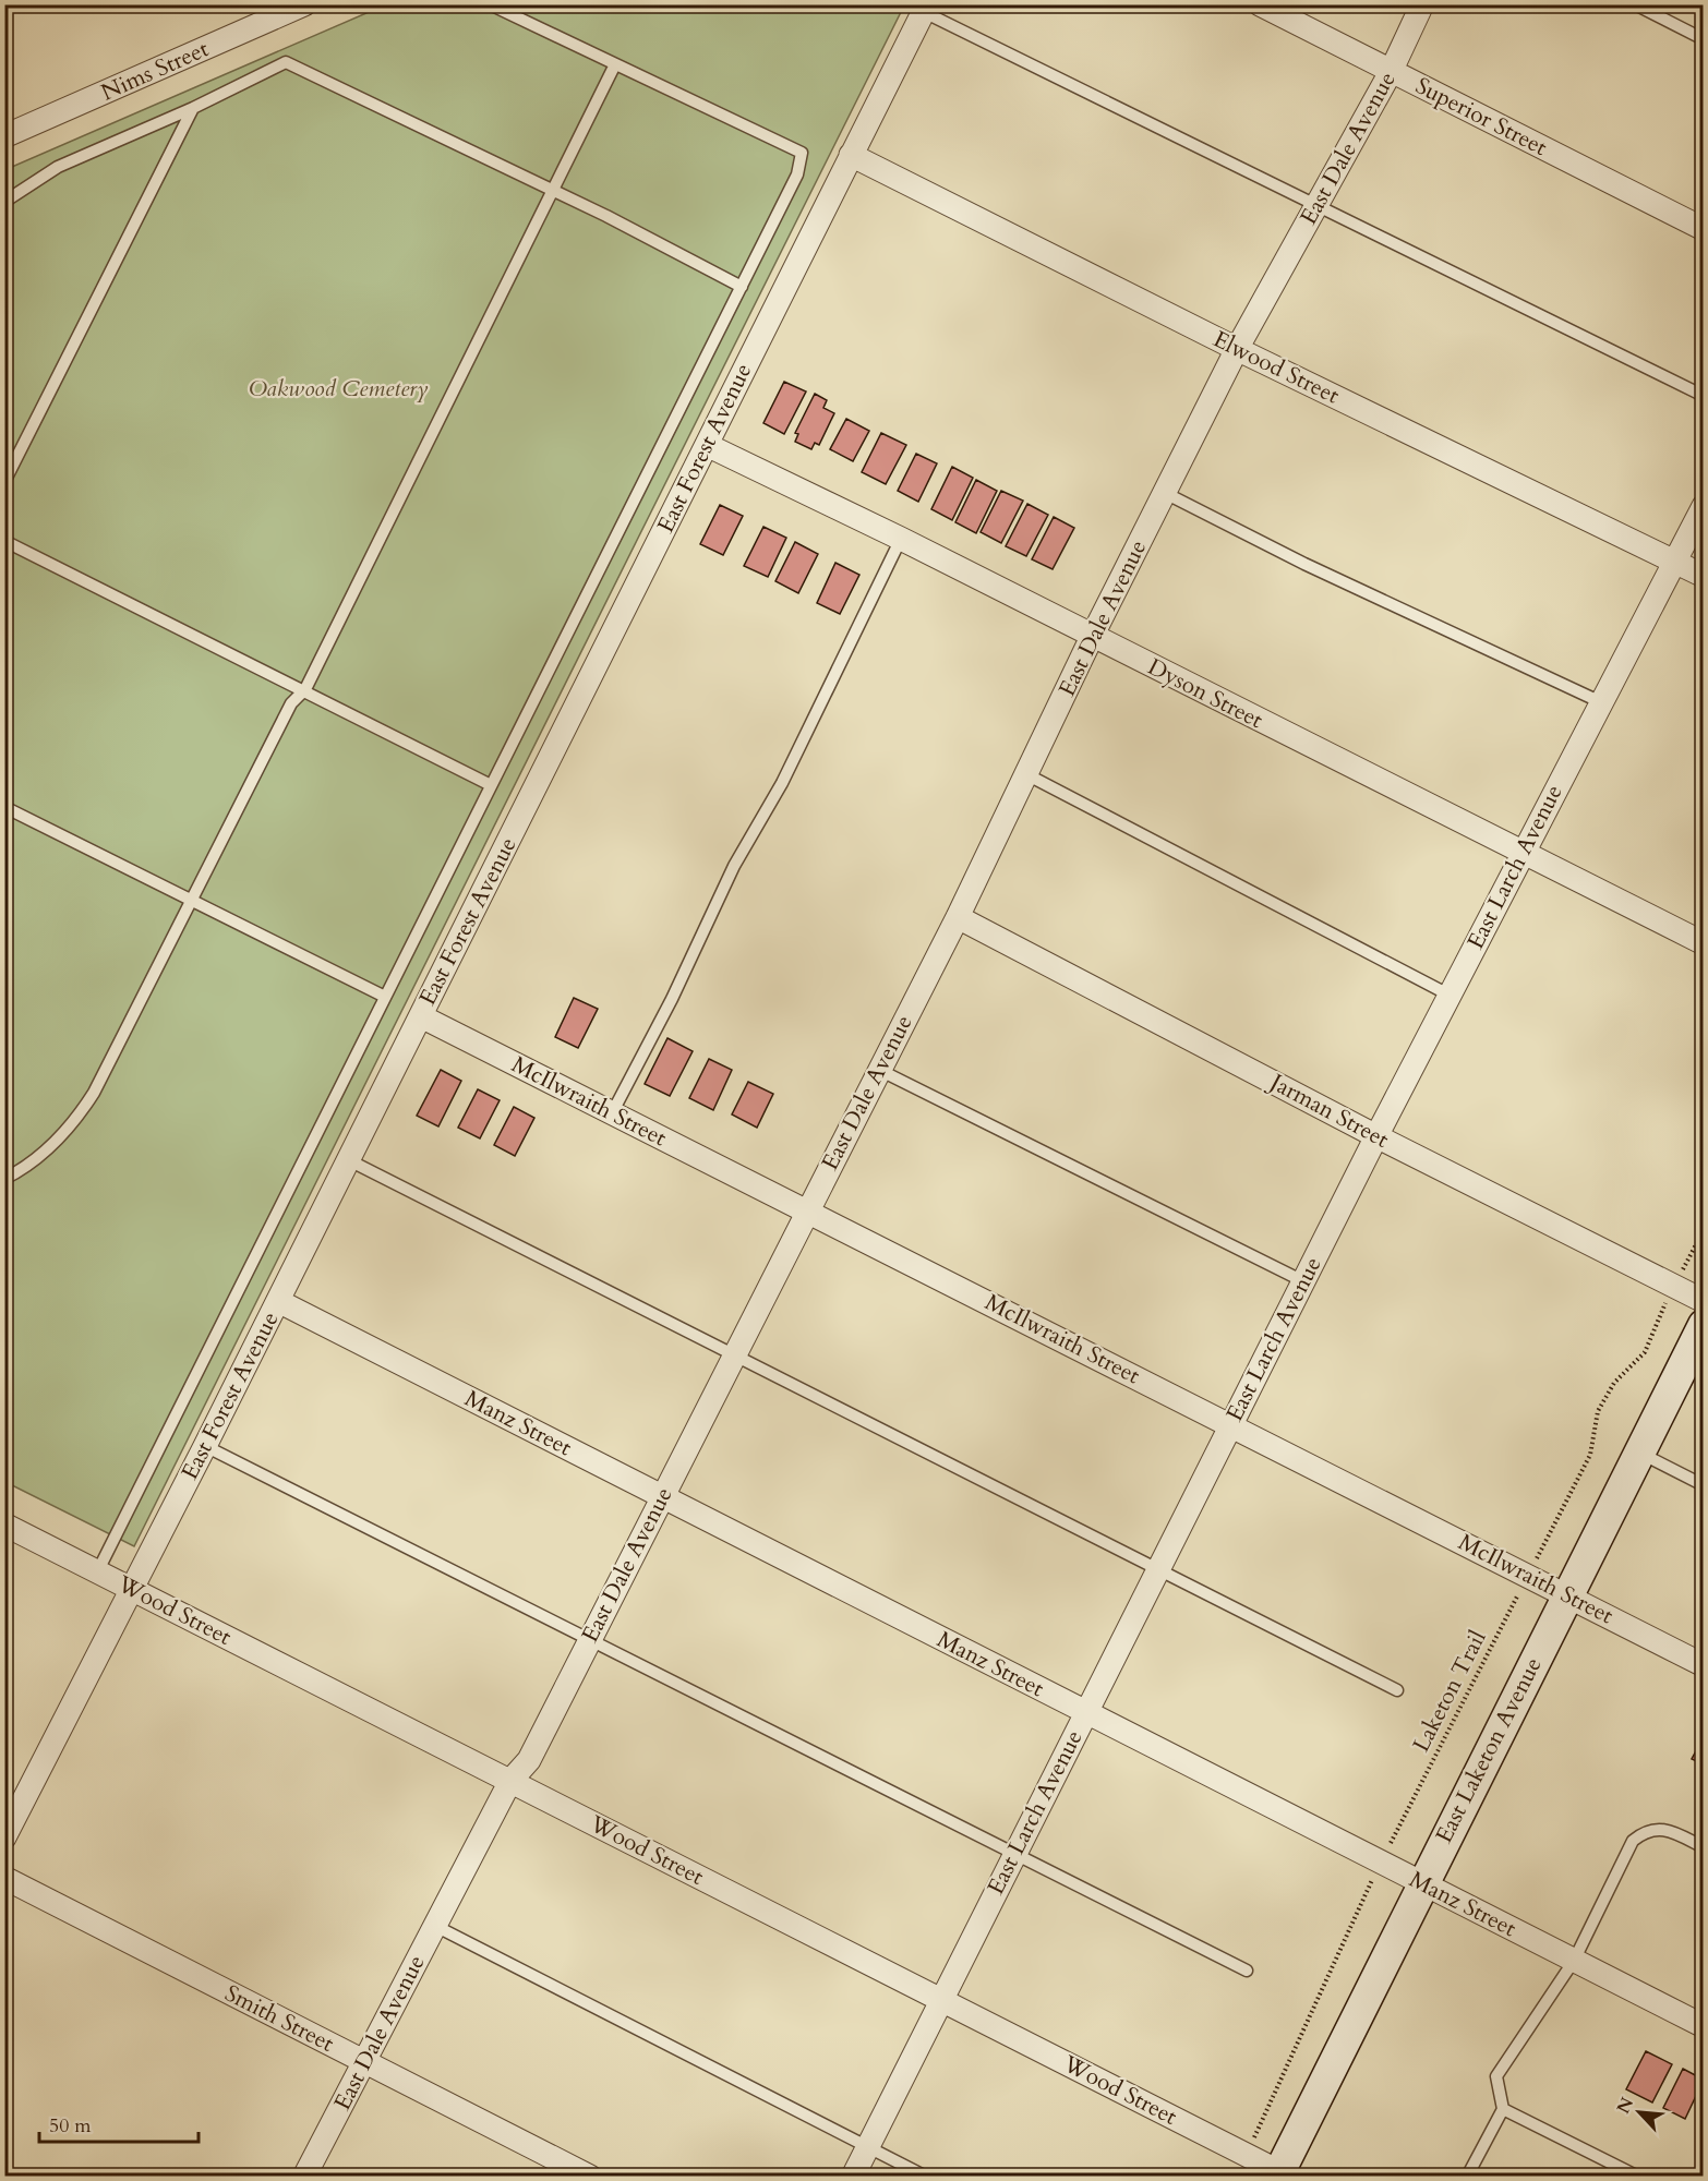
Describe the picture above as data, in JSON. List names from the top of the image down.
{
  "streets": {
    "main road": ["East Laketon Avenue"],
    "street": [
      "Nims Street",
      "Superior Street",
      "East Dale Avenue",
      "Elwood Street",
      "East Forest Avenue",
      "Dyson Street",
      "East Larch Avenue",
      "McIlwraith Street",
      "Jarman Street",
      "Manz Street",
      "Wood Street",
      "Smith Street"
    ],
    "path": ["Laketon Trail"]
  },
  "crossings": [
    ["Superior Street", "East Dale Avenue"],
    ["East Dale Avenue", "Elwood Street"],
    ["East Dale Avenue", "Dyson Street"],
    ["East Dale Avenue", "McIlwraith Street"],
    ["East Dale Avenue", "Jarman Street"],
    ["East Dale Avenue", "Manz Street"],
    ["East Dale Avenue", "Wood Street"],
    ["East Dale Avenue", "Smith Street"],
    ["Elwood Street", "East Forest Avenue"],
    ["Elwood Street", "East Larch Avenue"],
    ["East Forest Avenue", "Dyson Street"],
    ["East Forest Avenue", "McIlwraith Street"],
    ["East Forest Avenue", "Manz Street"],
    ["East Forest Avenue", "Wood Street"],
    ["Dyson Street", "East Larch Avenue"],
    ["East Larch Avenue", "McIlwraith Street"],
    ["East Larch Avenue", "Jarman Street"],
    ["East Larch Avenue", "Manz Street"],
    ["East Larch Avenue", "Wood Street"],
    ["McIlwraith Street", "Laketon Trail"],
    ["McIlwraith Street", "East Laketon Avenue"],
    ["Jarman Street", "Laketon Trail"],
    ["Manz Street", "Laketon Trail"],
    ["Manz Street", "East Laketon Avenue"],
    ["Wood Street", "Laketon Trail"],
    ["Wood Street", "East Laketon Avenue"]
  ],
  "parks": ["Oakwood Cemetery"],
  "scale_bar": "50 m",
  "north": "top left"
}
